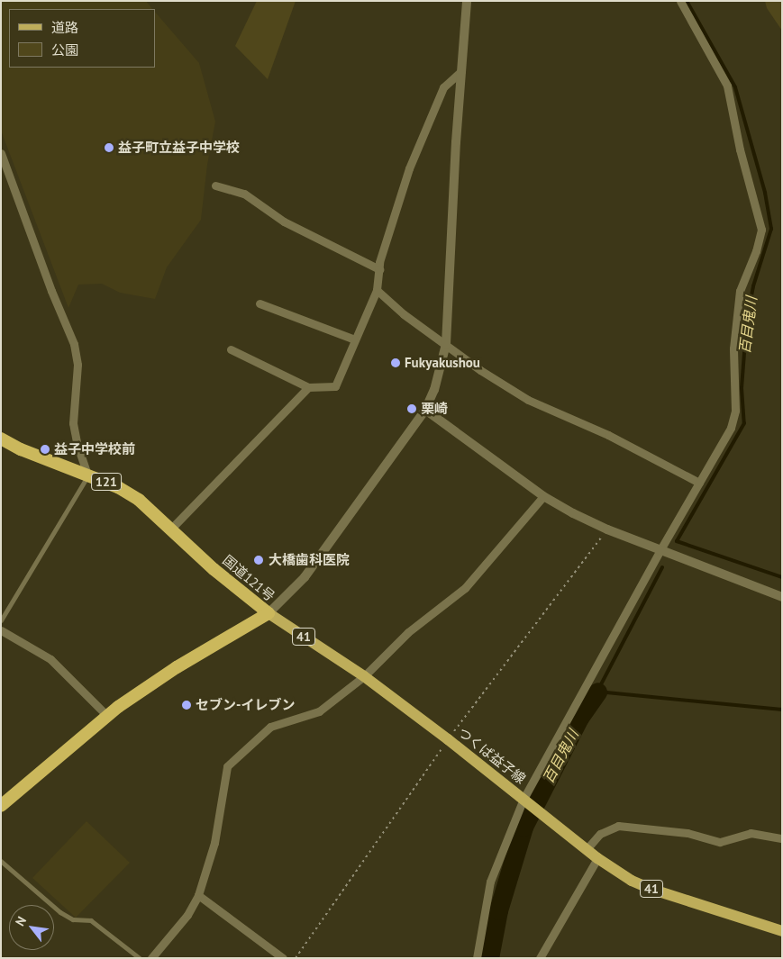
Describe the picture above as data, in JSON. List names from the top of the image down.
{
  "streets": {
    "highway": ["121", "国道121号"],
    "main road": ["41", "つくば益子線"]
  },
  "crossings": [
    ["国道121号", "つくば益子線"]
  ],
  "water": ["百目鬼川"],
  "places": [
    "益子町立益子中学校",
    "Fukyakushou",
    "栗崎",
    "益子中学校前",
    "大橋歯科医院",
    "セブン-イレブン"
  ],
  "legend": ["道路", "公園"],
  "north": "top left"
}
